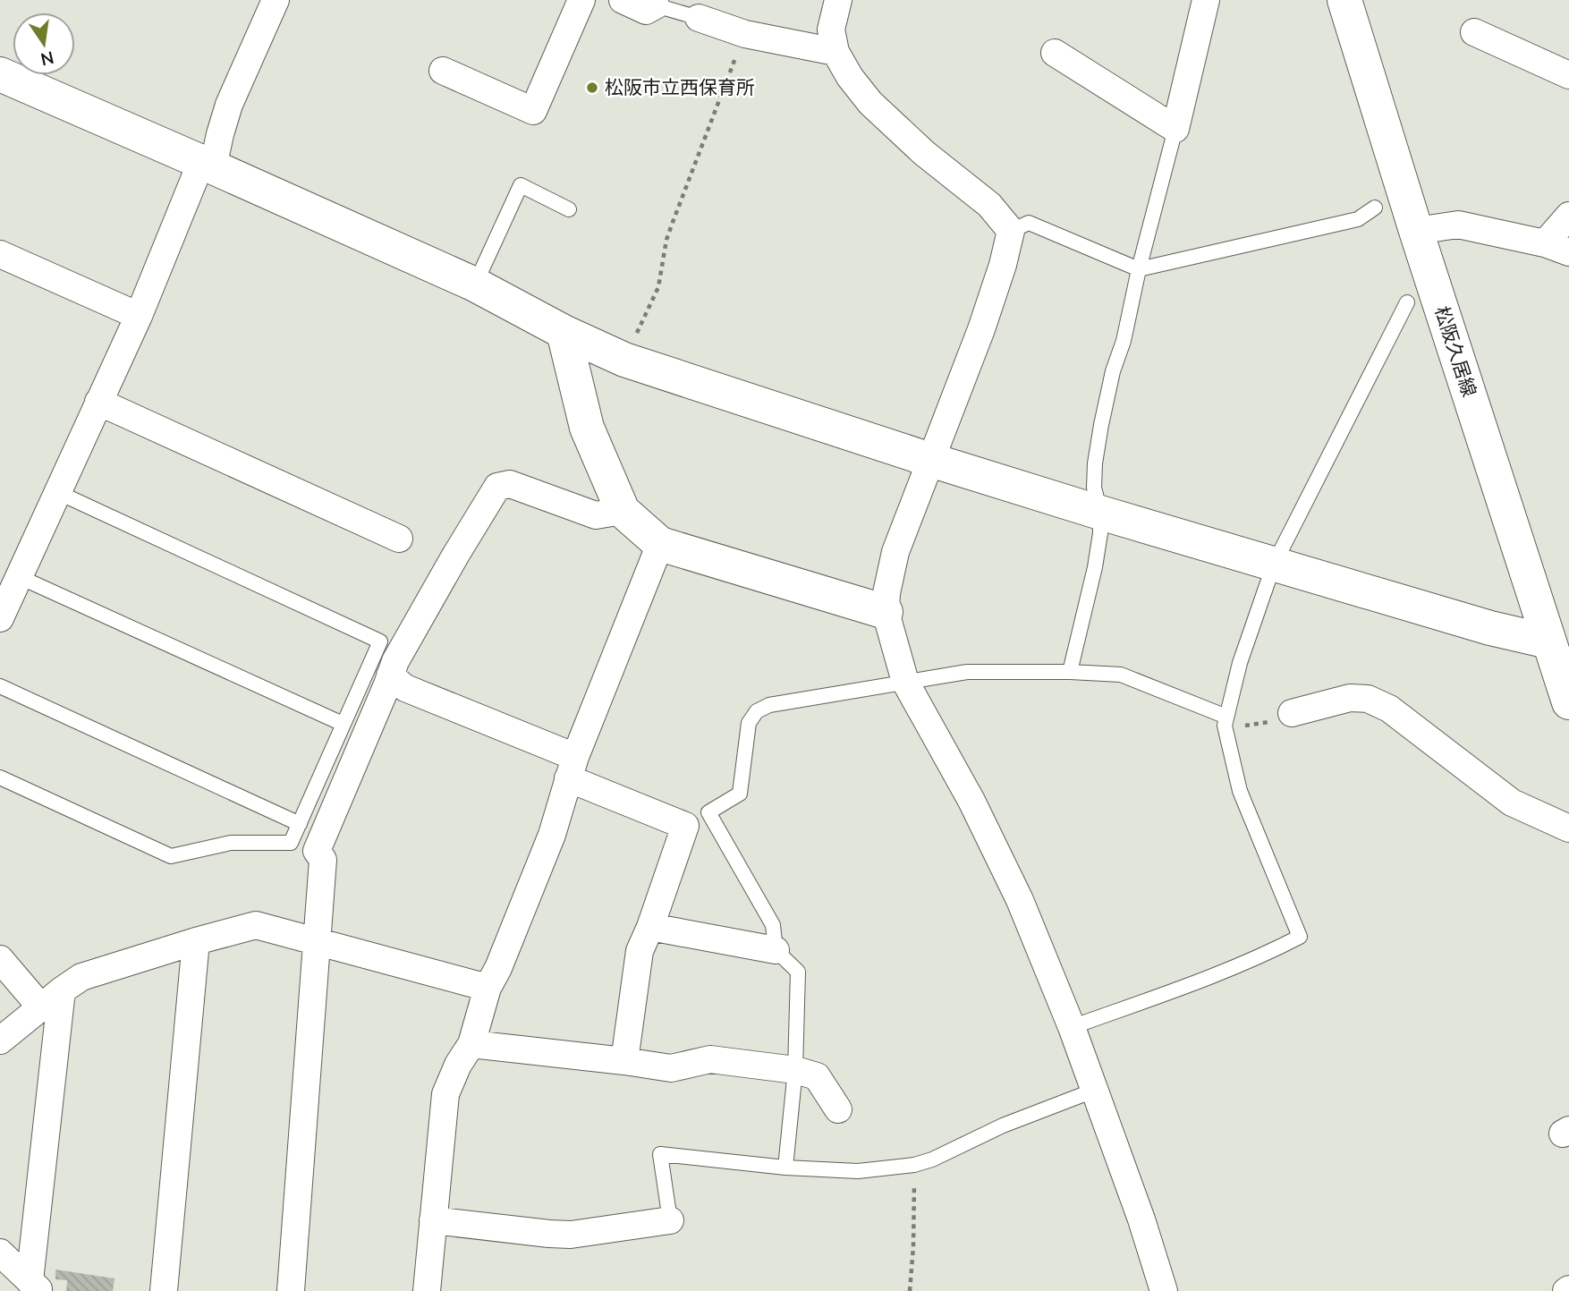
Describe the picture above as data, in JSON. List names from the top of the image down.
{
  "streets": {
    "street": ["松阪久居線"]
  },
  "places": ["松阪市立西保育所"],
  "north": "bottom"
}
